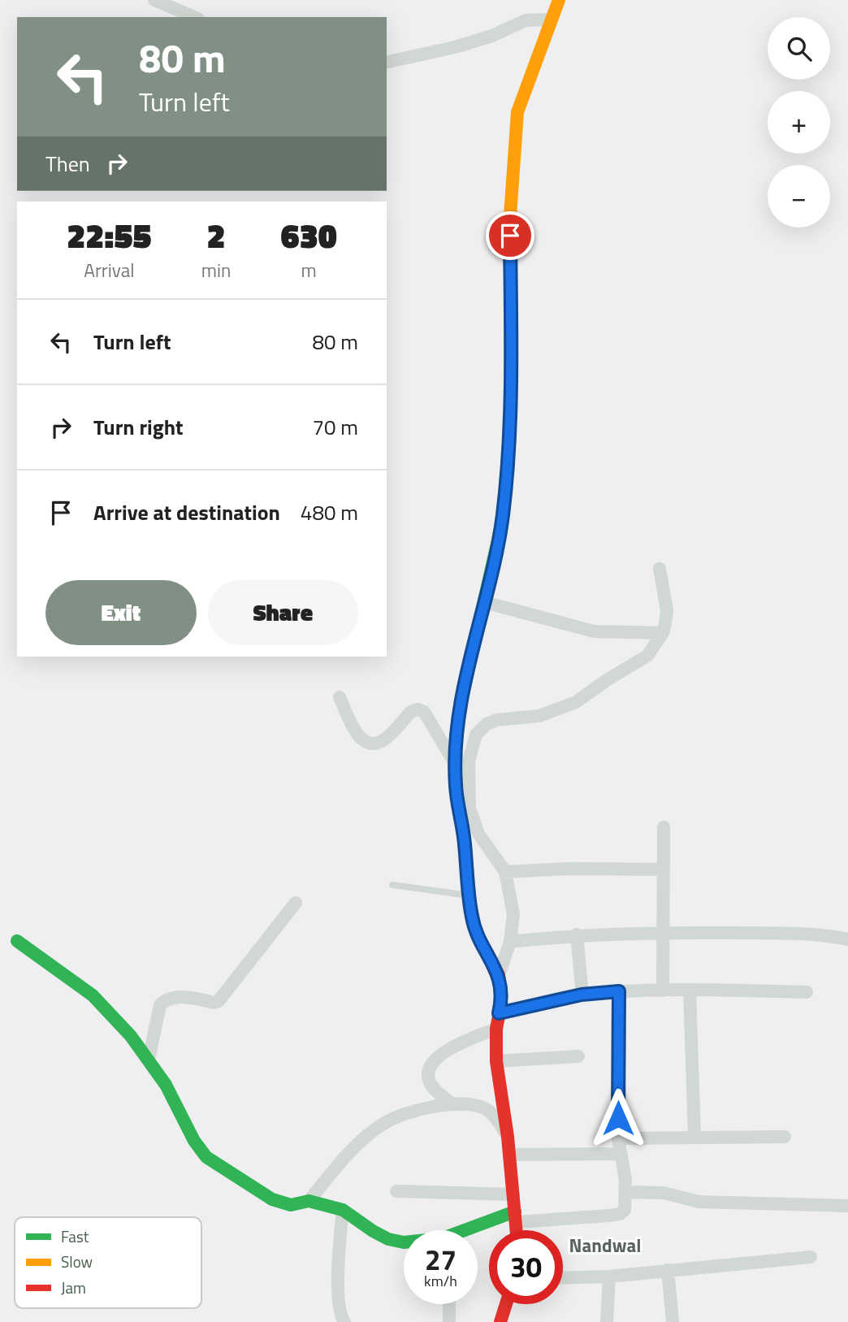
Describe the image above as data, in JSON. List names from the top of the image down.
{
  "districts": ["Nandwal"],
  "legend": ["Fast", "Slow", "Jam"],
  "page": {
    "map_buttons": ["+", "−"],
    "turn": ["80 m", "Turn left"],
    "then": "Then",
    "eta": [
      "22:55",
      "Arrival",
      "2",
      "min",
      "630",
      "m"
    ],
    "list": [
      {
        "name": "Turn left",
        "value": "80 m"
      },
      {
        "name": "Turn right",
        "value": "70 m"
      },
      {
        "name": "Arrive at destination",
        "value": "480 m"
      }
    ],
    "buttons": ["Exit", "Share"],
    "speed": "27 km/h",
    "limit": "30"
  }
}
